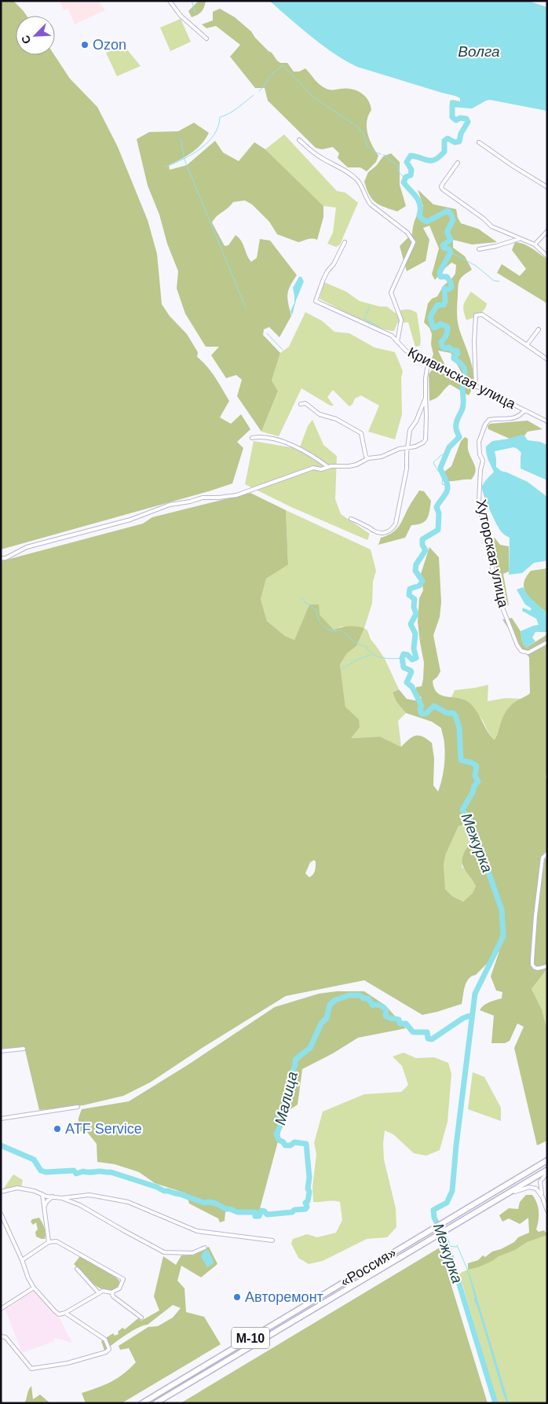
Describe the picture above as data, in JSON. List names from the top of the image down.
{
  "streets": {
    "highway": ["«Россия»", "М-10"],
    "street": ["Кривичская улица", "Хуторская улица"]
  },
  "crossings": [
    ["Кривичская улица", "Хуторская улица"],
    ["«Россия»", "М-10"]
  ],
  "water": ["Волга", "Межурка", "Малица"],
  "places": ["Ozon", "ATF Service", "Авторемонт"],
  "north": "bottom left"
}
